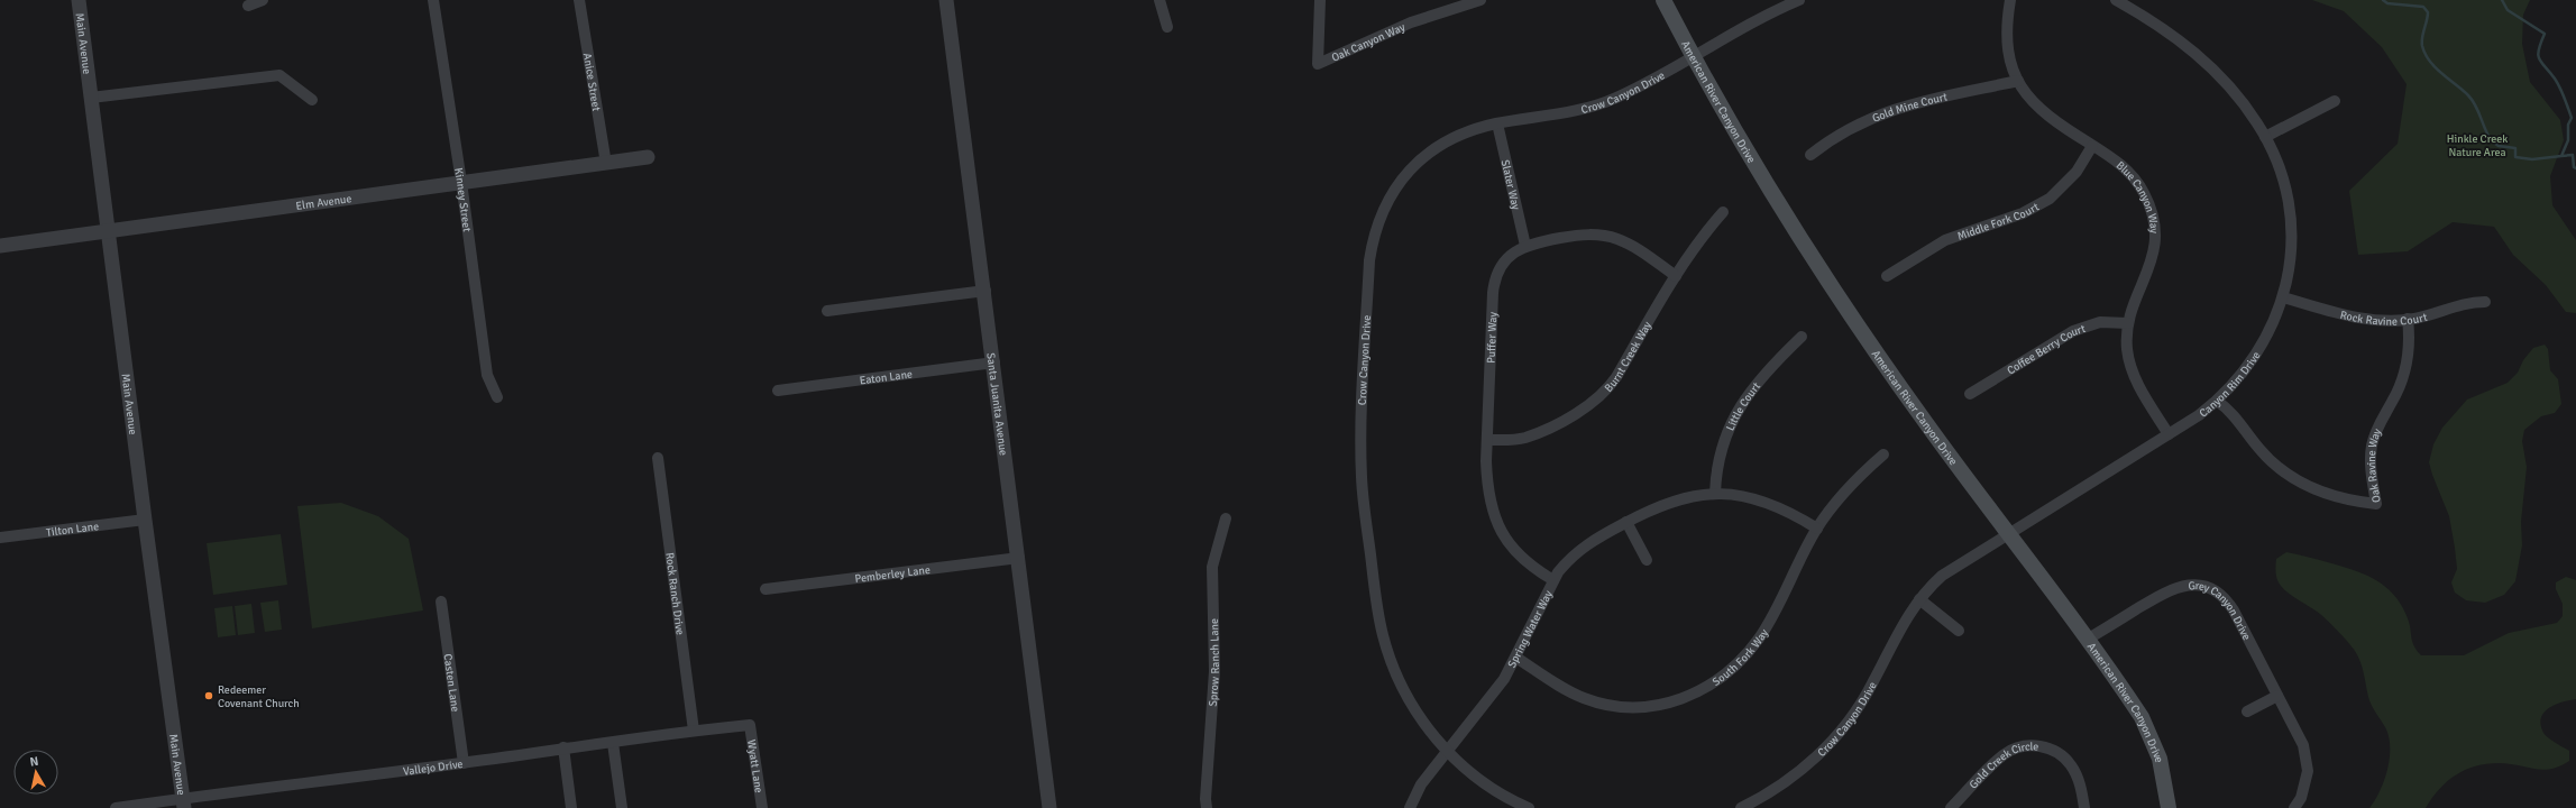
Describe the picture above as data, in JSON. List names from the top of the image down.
{
  "streets": {
    "main road": ["American River Canyon Drive"],
    "street": [
      "Oak Canyon Way",
      "Main Avenue",
      "Anice Street",
      "Crow Canyon Drive",
      "Gold Mine Court",
      "Slater Way",
      "Kinney Street",
      "Blue Canyon Way",
      "Elm Avenue",
      "Middle Fork Court",
      "Rock Ravine Court",
      "Puffer Way",
      "Coffee Berry Court",
      "Burnt Creek Way",
      "Eaton Lane",
      "Canyon Rim Drive",
      "Santa Juanita Avenue",
      "Little Court",
      "Oak Ravine Way",
      "Tilton Lane",
      "Pemberley Lane",
      "Rock Ranch Drive",
      "Grey Canyon Drive",
      "Spring Water Way",
      "South Fork Way",
      "Sprow Ranch Lane",
      "Casten Lane",
      "Vallejo Drive",
      "Wyatt Lane",
      "Gold Creek Circle"
    ]
  },
  "crossings": [
    ["Main Avenue", "Elm Avenue"],
    ["Main Avenue", "Tilton Lane"],
    ["Main Avenue", "Vallejo Drive"],
    ["Anice Street", "Elm Avenue"],
    ["Crow Canyon Drive", "American River Canyon Drive"],
    ["Crow Canyon Drive", "Slater Way"],
    ["Crow Canyon Drive", "Canyon Rim Drive"],
    ["Crow Canyon Drive", "Spring Water Way"],
    ["American River Canyon Drive", "Canyon Rim Drive"],
    ["American River Canyon Drive", "Grey Canyon Drive"],
    ["Gold Mine Court", "Blue Canyon Way"],
    ["Slater Way", "Puffer Way"],
    ["Kinney Street", "Elm Avenue"],
    ["Blue Canyon Way", "Middle Fork Court"],
    ["Blue Canyon Way", "Coffee Berry Court"],
    ["Blue Canyon Way", "Canyon Rim Drive"],
    ["Rock Ravine Court", "Canyon Rim Drive"],
    ["Rock Ravine Court", "Oak Ravine Way"],
    ["Puffer Way", "Burnt Creek Way"],
    ["Puffer Way", "Spring Water Way"],
    ["Eaton Lane", "Santa Juanita Avenue"],
    ["Canyon Rim Drive", "Oak Ravine Way"],
    ["Santa Juanita Avenue", "Pemberley Lane"],
    ["Little Court", "Spring Water Way"],
    ["Rock Ranch Drive", "Vallejo Drive"],
    ["Spring Water Way", "South Fork Way"],
    ["Casten Lane", "Vallejo Drive"],
    ["Vallejo Drive", "Wyatt Lane"]
  ],
  "parks": ["Hinkle Creek Nature Area"],
  "places": ["Redeemer Covenant Church"],
  "north": "top"
}
